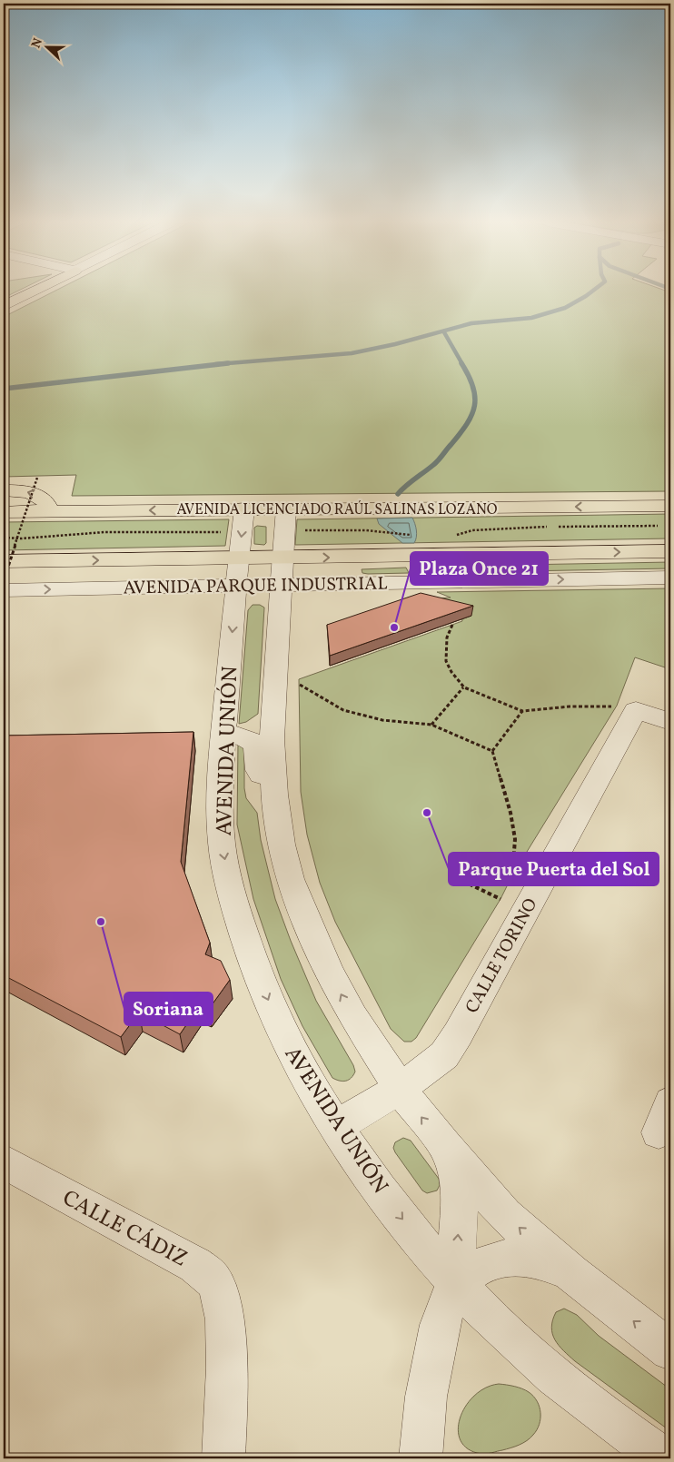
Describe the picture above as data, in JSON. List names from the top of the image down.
{
  "streets": {
    "main road": ["AVENIDA LICENCIADO RAÚL SALINAS LOZANO"],
    "street": [
      "AVENIDA PARQUE INDUSTRIAL",
      "AVENIDA UNIÓN",
      "CALLE TORINO",
      "CALLE CÁDIZ"
    ]
  },
  "crossings": [
    ["AVENIDA LICENCIADO RAÚL SALINAS LOZANO", "AVENIDA UNIÓN"],
    ["AVENIDA PARQUE INDUSTRIAL", "AVENIDA UNIÓN"],
    ["AVENIDA UNIÓN", "CALLE TORINO"]
  ],
  "one_way": ["AVENIDA PARQUE INDUSTRIAL"],
  "places": ["Plaza Once 21", "Parque Puerta del Sol", "Soriana"],
  "north": "left"
}
